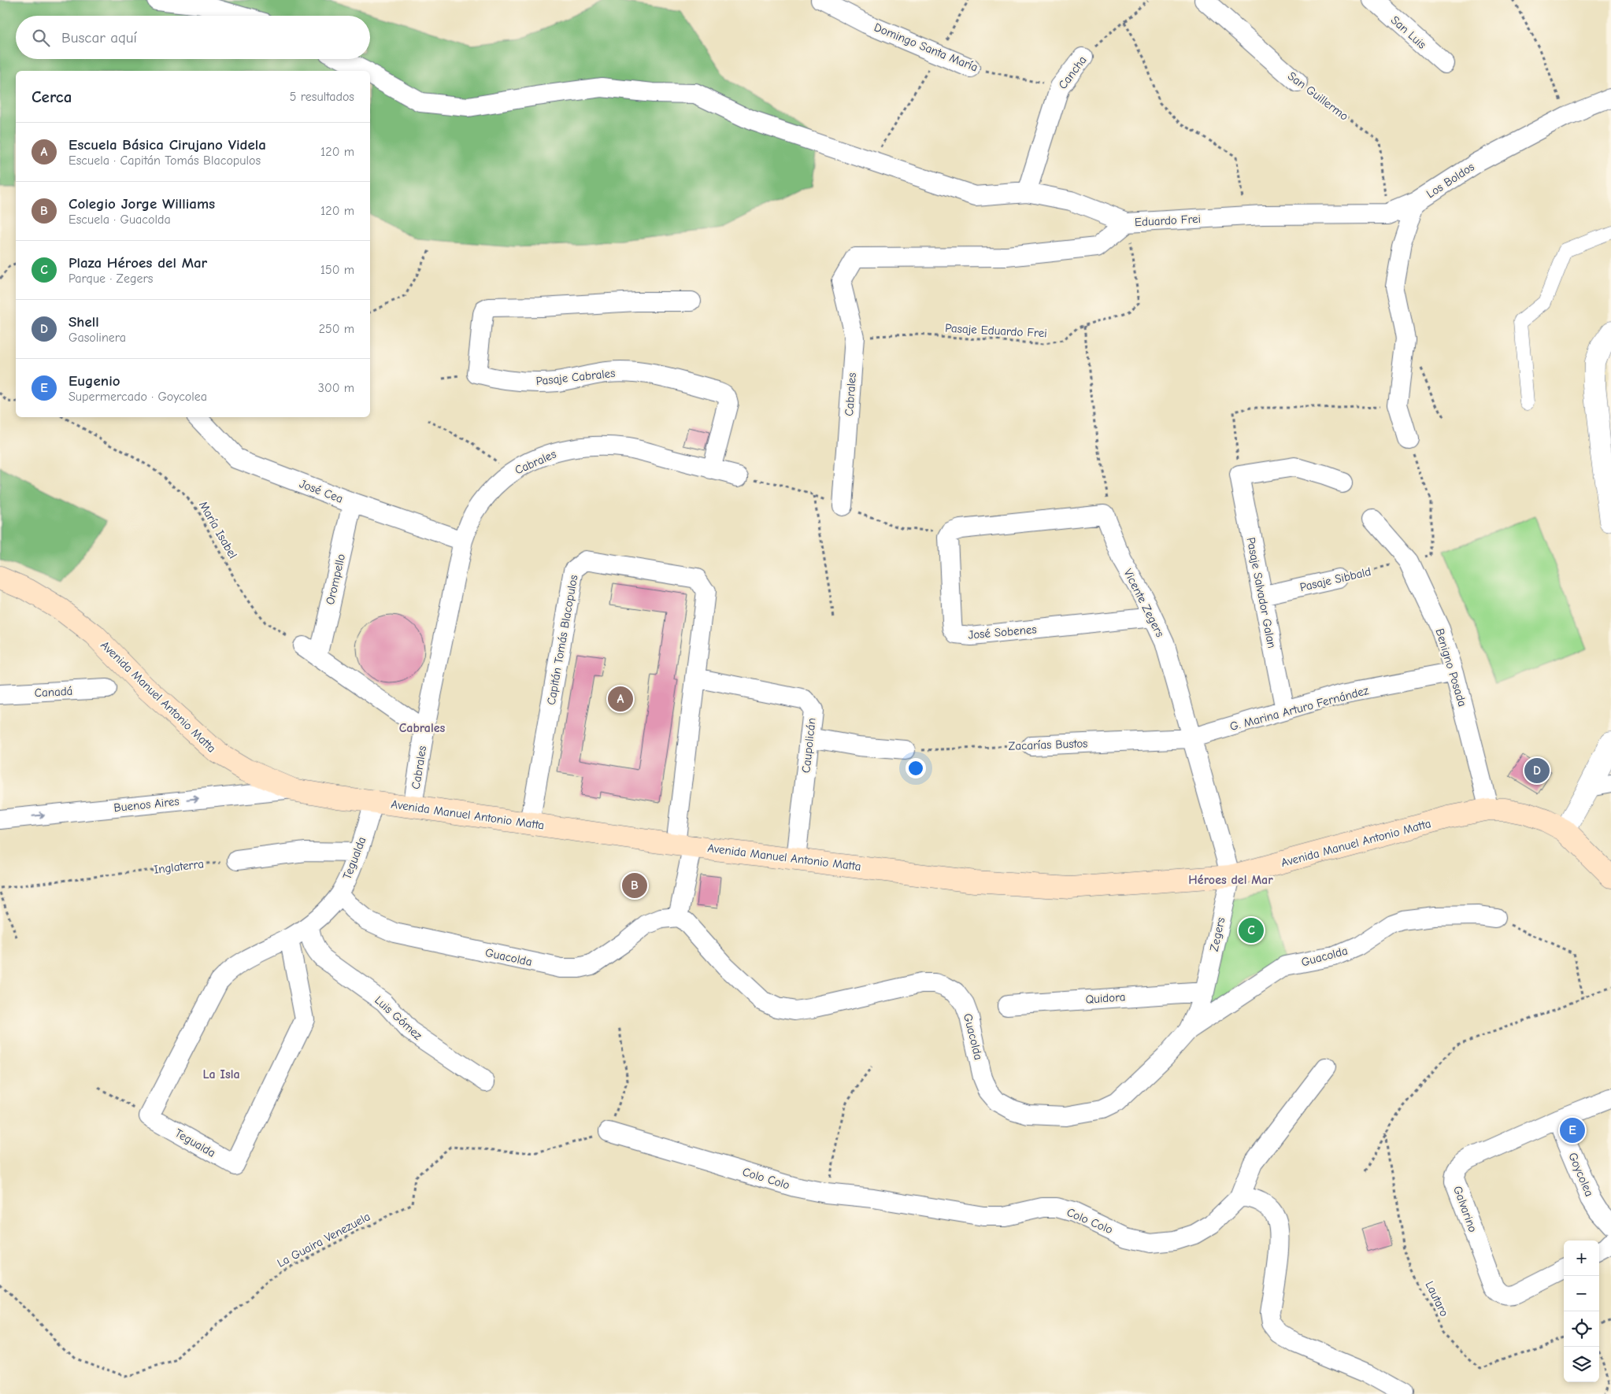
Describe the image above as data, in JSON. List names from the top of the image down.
{
  "streets": {
    "main road": ["Avenida Manuel Antonio Matta"],
    "street": [
      "San Luis",
      "Domingo Santa María",
      "Cancha",
      "San Guillermo",
      "Los Boldos",
      "Eduardo Frei",
      "Pasaje Cabrales",
      "Cabrales",
      "José Cea",
      "Orompello",
      "Pasaje Sibbald",
      "Pasaje Salvador Galan",
      "Vicente Zegers",
      "José Sobenes",
      "Capitán Tomás Blacopulos",
      "Benigno Posada",
      "Canadá",
      "G. Marina Arturo Fernández",
      "Zacarías Bustos",
      "Caupolicán",
      "Buenos Aires",
      "Tegualda",
      "Zegers",
      "Guacolda",
      "Quidora",
      "Luis Gómez",
      "Goycolea",
      "Colo Colo",
      "Galvarino"
    ],
    "path": [
      "Pasaje Eduardo Frei",
      "María Isabel",
      "Inglaterra",
      "La Guaira Venezuela",
      "Lautaro"
    ]
  },
  "crossings": [
    ["Domingo Santa María", "Cancha"],
    ["San Guillermo", "Eduardo Frei"],
    ["Los Boldos", "Eduardo Frei"],
    ["Eduardo Frei", "Pasaje Eduardo Frei"],
    ["Eduardo Frei", "Cabrales"],
    ["Pasaje Eduardo Frei", "Cabrales"],
    ["Pasaje Cabrales", "Cabrales"],
    ["Cabrales", "José Cea"],
    ["Cabrales", "Avenida Manuel Antonio Matta"],
    ["José Cea", "Orompello"],
    ["Pasaje Sibbald", "Pasaje Salvador Galan"],
    ["Pasaje Sibbald", "Benigno Posada"],
    ["Pasaje Salvador Galan", "G. Marina Arturo Fernández"],
    ["Vicente Zegers", "José Sobenes"],
    ["Vicente Zegers", "Avenida Manuel Antonio Matta"],
    ["Vicente Zegers", "G. Marina Arturo Fernández"],
    ["Vicente Zegers", "Zacarías Bustos"],
    ["Vicente Zegers", "Zegers"],
    ["Capitán Tomás Blacopulos", "Avenida Manuel Antonio Matta"],
    ["Capitán Tomás Blacopulos", "Caupolicán"],
    ["Benigno Posada", "Avenida Manuel Antonio Matta"],
    ["Benigno Posada", "G. Marina Arturo Fernández"],
    ["Avenida Manuel Antonio Matta", "Caupolicán"],
    ["Avenida Manuel Antonio Matta", "Buenos Aires"],
    ["Avenida Manuel Antonio Matta", "Tegualda"],
    ["Avenida Manuel Antonio Matta", "Zegers"],
    ["G. Marina Arturo Fernández", "Zacarías Bustos"],
    ["Tegualda", "Guacolda"],
    ["Tegualda", "Luis Gómez"],
    ["Zegers", "Guacolda"],
    ["Zegers", "Quidora"],
    ["Guacolda", "Quidora"],
    ["Goycolea", "Galvarino"],
    ["Colo Colo", "La Guaira Venezuela"]
  ],
  "one_way": ["Buenos Aires"],
  "districts": ["Cabrales", "Héroes del Mar", "La Isla"],
  "page": {
    "search": "Buscar aquí",
    "heading": ["Cerca", "5 resultados"],
    "list": [
      {
        "mark": "A",
        "name": "Escuela Básica Cirujano Videla",
        "note": "Escuela · Capitán Tomás Blacopulos",
        "value": "120 m"
      },
      {
        "mark": "B",
        "name": "Colegio Jorge Williams",
        "note": "Escuela · Guacolda",
        "value": "120 m"
      },
      {
        "mark": "C",
        "name": "Plaza Héroes del Mar",
        "note": "Parque · Zegers",
        "value": "150 m"
      },
      {
        "mark": "D",
        "name": "Shell",
        "note": "Gasolinera",
        "value": "250 m"
      },
      {
        "mark": "E",
        "name": "Eugenio",
        "note": "Supermercado · Goycolea",
        "value": "300 m"
      }
    ],
    "pins": [
      "A",
      "D",
      "B",
      "C",
      "E"
    ],
    "map_buttons": ["+", "−"]
  }
}
